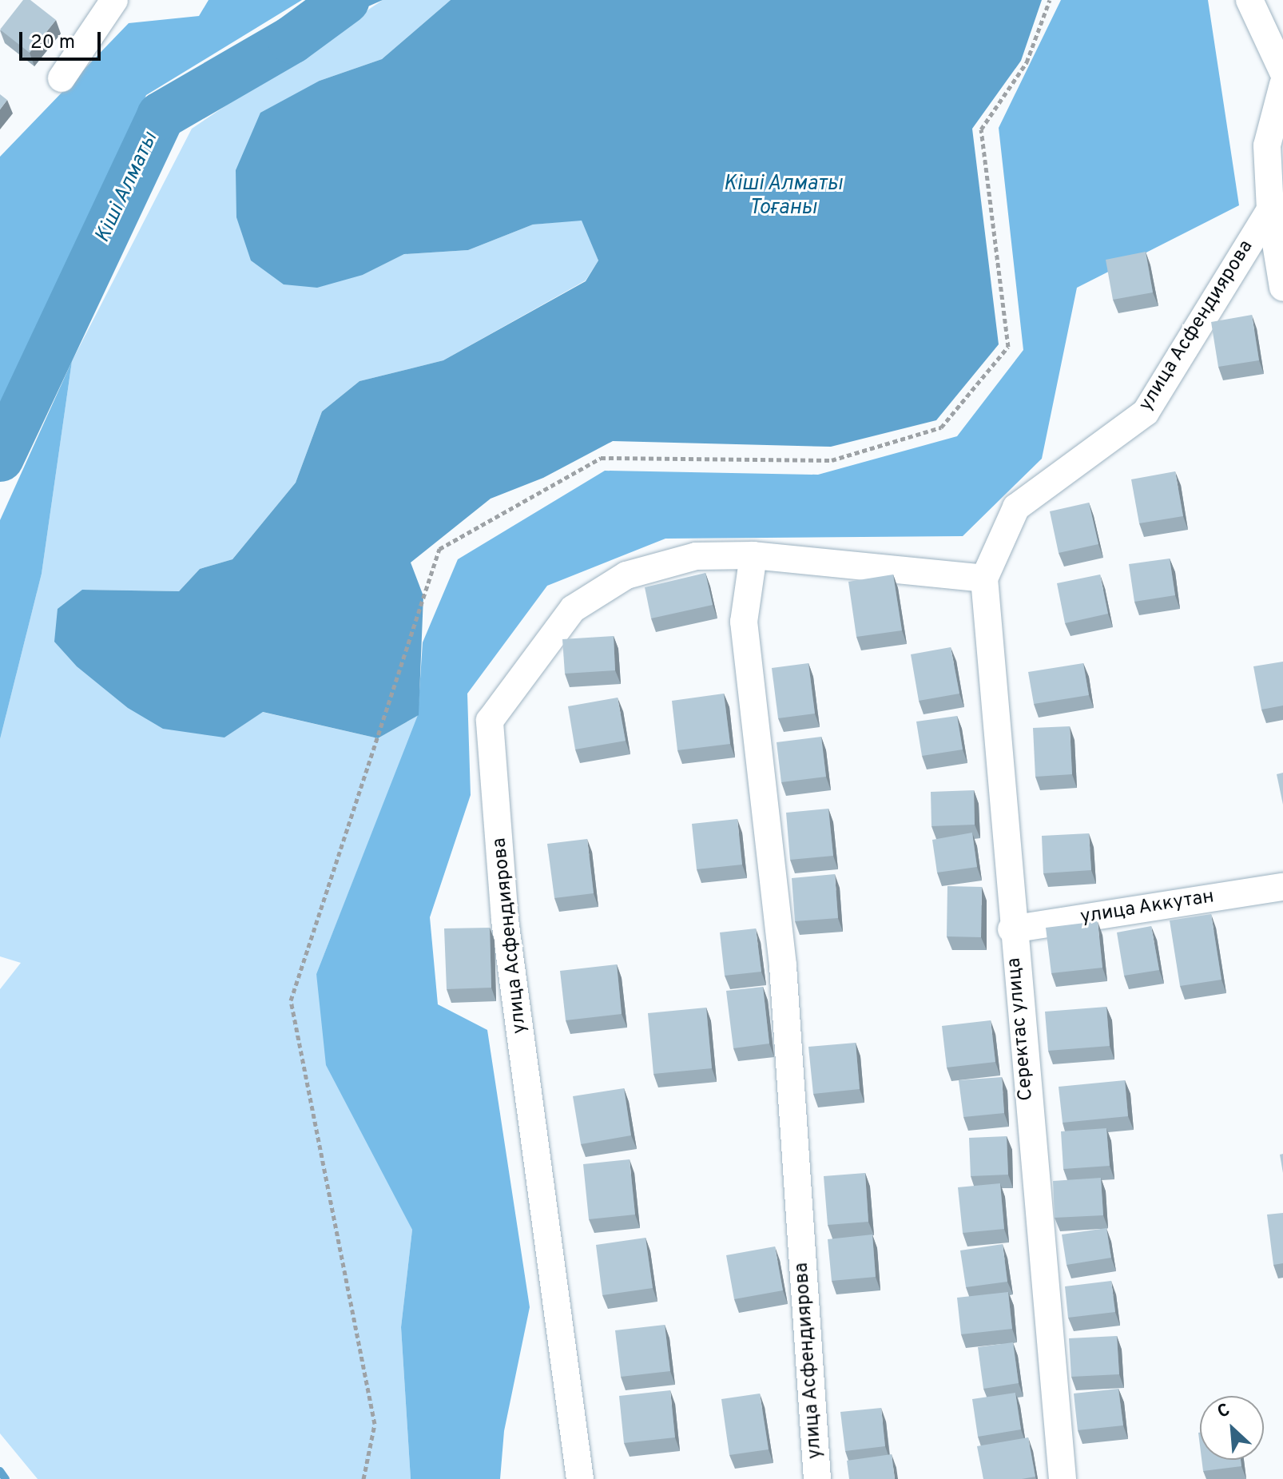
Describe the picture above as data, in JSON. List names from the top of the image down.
{
  "streets": {
    "street": ["улица Асфендиярова", "улица Аккутан", "Серектас улица"]
  },
  "crossings": [
    ["улица Асфендиярова", "Серектас улица"],
    ["улица Аккутан", "Серектас улица"]
  ],
  "water": ["Кіші Алматы Тоғаны", "Кіші Алматы"],
  "scale_bar": "20 m",
  "north": "top left"
}
